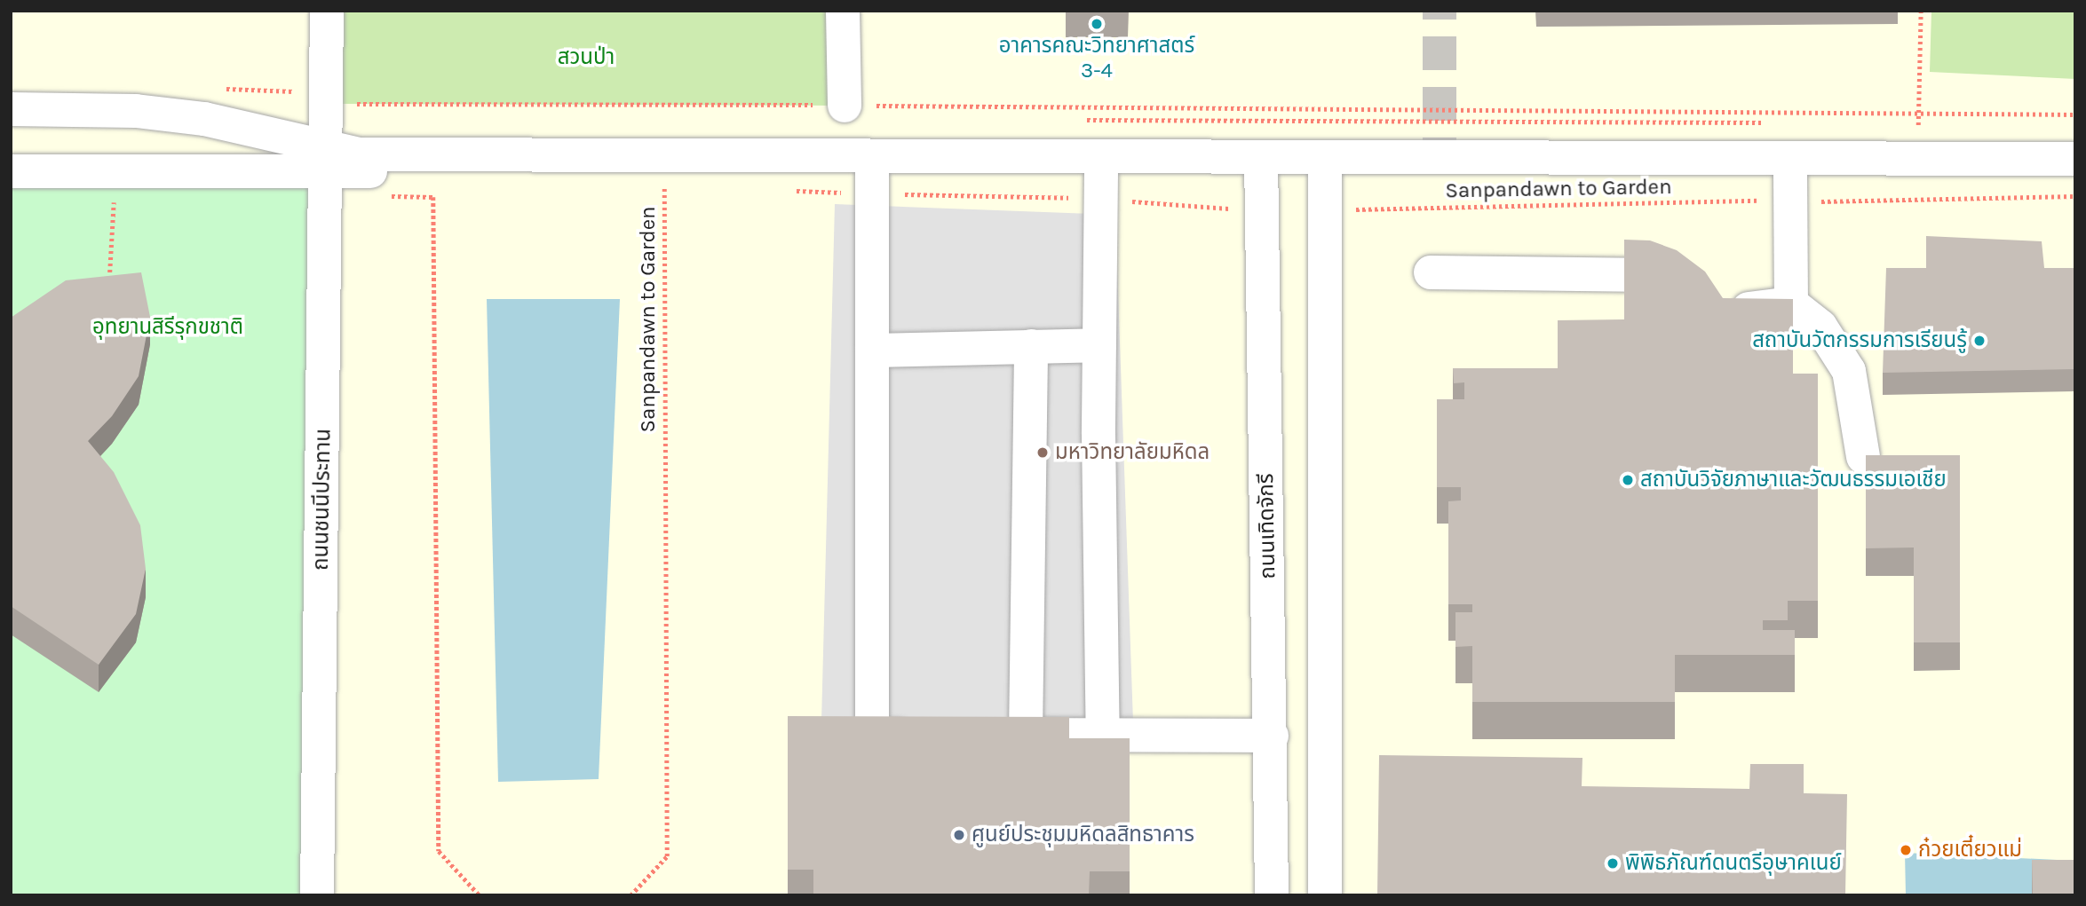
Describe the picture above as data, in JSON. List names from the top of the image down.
{
  "streets": {
    "street": ["ถนนชนนีประทาน", "ถนนเทิดจักรี"],
    "path": ["Sanpandawn to Garden"]
  },
  "parks": ["สวนป่า", "อุทยานสิรีรุกขชาติ"],
  "places": [
    "อาคารคณะวิทยาศาสตร์ 3-4",
    "สถาบันวัตกรรมการเรียนรู้",
    "มหาวิทยาลัยมหิดล",
    "สถาบันวิจัยภาษาและวัฒนธรรมเอเชีย",
    "ศูนย์ประชุมมหิดลสิทธาคาร",
    "ก๋วยเตี๋ยวแม่",
    "พิพิธภัณฑ์ดนตรีอุษาคเนย์"
  ]
}
